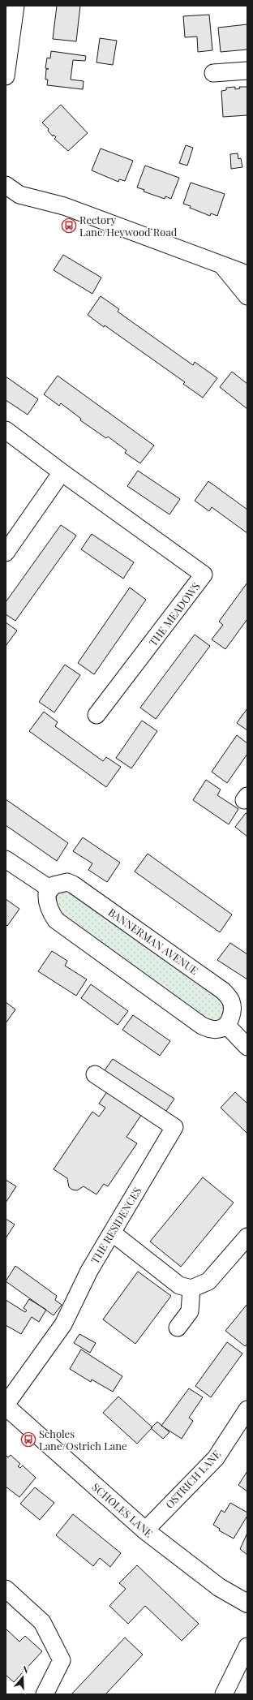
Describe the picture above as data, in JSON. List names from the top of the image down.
{
  "streets": {
    "main road": ["SCHOLES LANE"],
    "street": [
      "THE MEADOWS",
      "BANNERMAN AVENUE",
      "THE RESIDENCES",
      "OSTRICH LANE"
    ]
  },
  "crossings": [
    ["THE RESIDENCES", "SCHOLES LANE"],
    ["OSTRICH LANE", "SCHOLES LANE"]
  ],
  "places": {
    "bus stop": ["Rectory Lane/Heywood Road", "Scholes Lane/Ostrich Lane"]
  },
  "north": "top"
}
